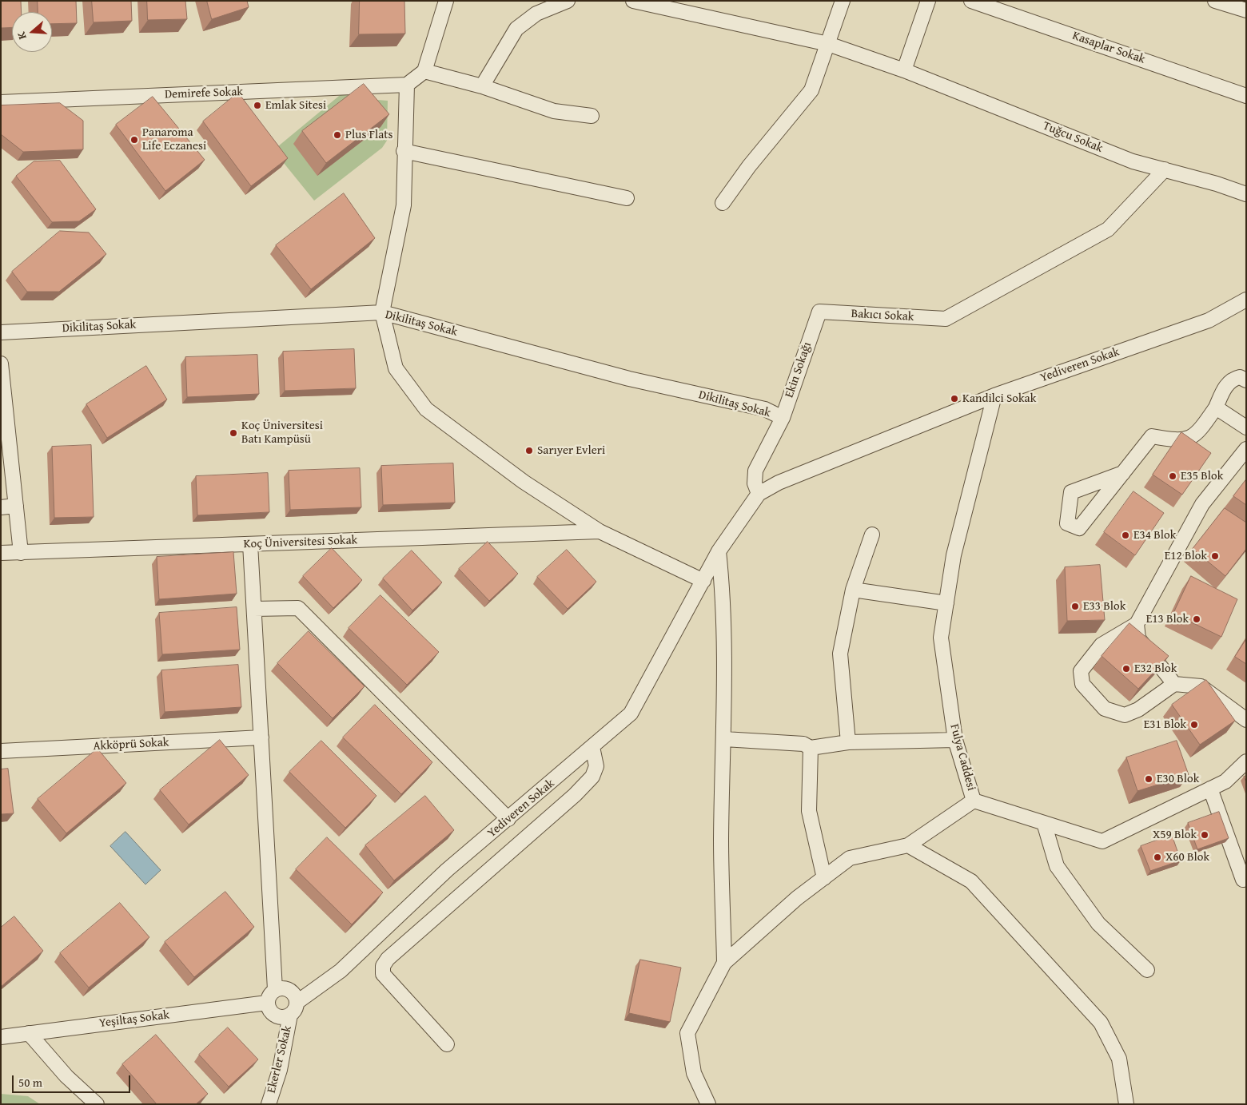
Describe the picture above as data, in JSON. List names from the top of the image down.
{
  "streets": {
    "street": [
      "Kasaplar Sokak",
      "Demirefe Sokak",
      "Tuğcu Sokak",
      "Bakıcı Sokak",
      "Dikilitaş Sokak",
      "Yediveren Sokak",
      "Ekin Sokağı",
      "Koç Üniversitesi Sokak",
      "Akköprü Sokak",
      "Fulya Caddesi",
      "Yeşiltaş Sokak",
      "Ekerler Sokak"
    ]
  },
  "crossings": [
    ["Tuğcu Sokak", "Bakıcı Sokak"],
    ["Bakıcı Sokak", "Ekin Sokağı"],
    ["Dikilitaş Sokak", "Ekin Sokağı"],
    ["Yediveren Sokak", "Ekin Sokağı"],
    ["Yediveren Sokak", "Fulya Caddesi"],
    ["Yediveren Sokak", "Yeşiltaş Sokak"],
    ["Yediveren Sokak", "Ekerler Sokak"],
    ["Yeşiltaş Sokak", "Ekerler Sokak"]
  ],
  "places": [
    "Emlak Sitesi",
    "Plus Flats",
    "Panaroma Life Eczanesi",
    "Kandilci Sokak",
    "Koç Üniversitesi Batı Kampüsü",
    "Sarıyer Evleri",
    "E35 Blok",
    "E34 Blok",
    "E12 Blok",
    "E33 Blok",
    "E13 Blok",
    "E32 Blok",
    "E31 Blok",
    "E30 Blok",
    "X59 Blok",
    "X60 Blok"
  ],
  "scale_bar": "50 m",
  "north": "left"
}
